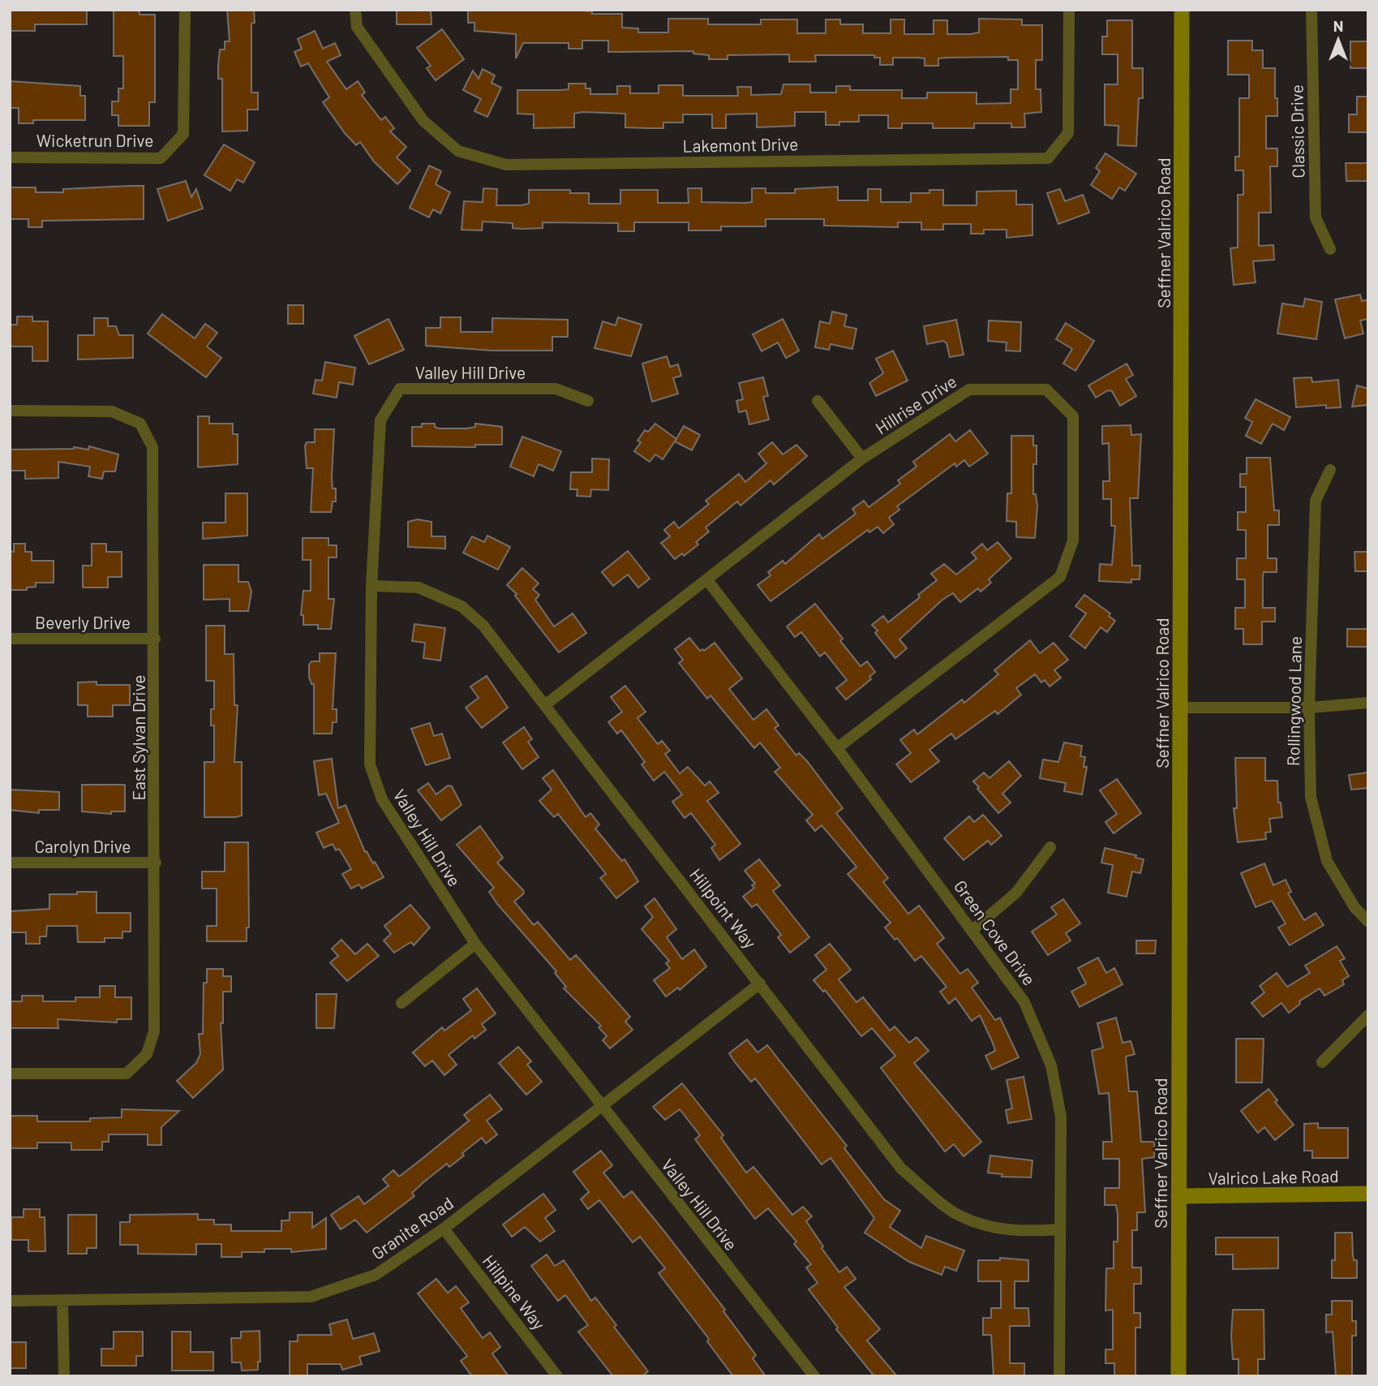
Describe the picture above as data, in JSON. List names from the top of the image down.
{
  "streets": {
    "street": [
      "Classic Drive",
      "Wicketrun Drive",
      "Lakemont Drive",
      "Seffner Valrico Road",
      "Valley Hill Drive",
      "Hillrise Drive",
      "Beverly Drive",
      "Rollingwood Lane",
      "East Sylvan Drive",
      "Carolyn Drive",
      "Hillpoint Way",
      "Green Cove Drive",
      "Valrico Lake Road",
      "Granite Road",
      "Hillpine Way"
    ]
  },
  "crossings": [
    ["Seffner Valrico Road", "Valrico Lake Road"],
    ["Valley Hill Drive", "Hillpoint Way"],
    ["Valley Hill Drive", "Granite Road"],
    ["Hillrise Drive", "Hillpoint Way"],
    ["Hillrise Drive", "Green Cove Drive"],
    ["Beverly Drive", "East Sylvan Drive"],
    ["East Sylvan Drive", "Carolyn Drive"],
    ["Hillpoint Way", "Green Cove Drive"],
    ["Hillpoint Way", "Granite Road"],
    ["Granite Road", "Hillpine Way"]
  ],
  "north": "top"
}
